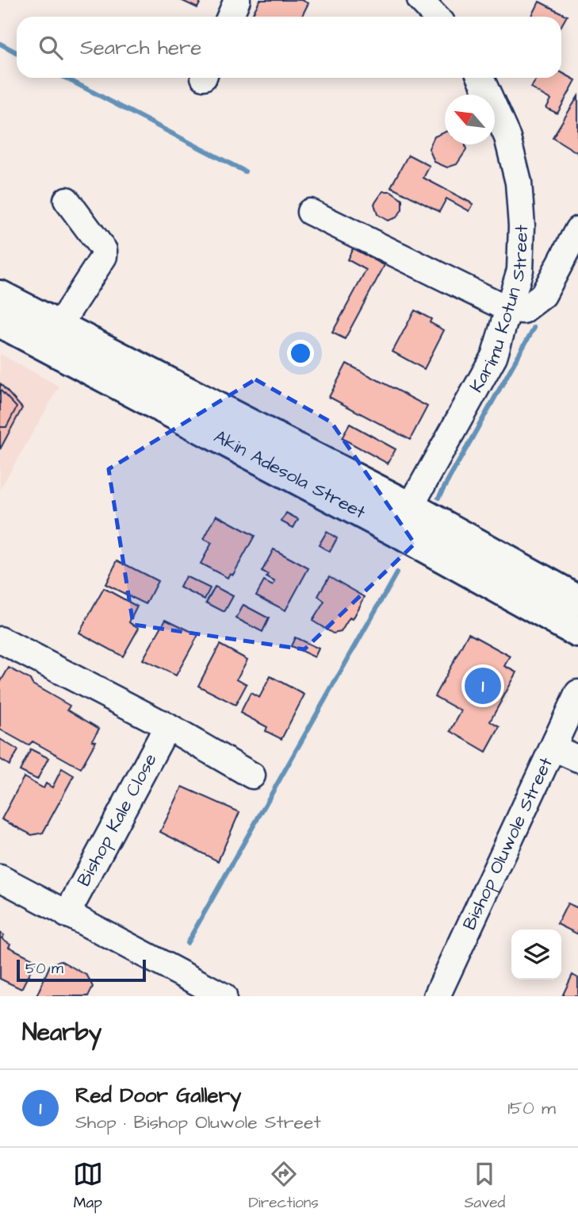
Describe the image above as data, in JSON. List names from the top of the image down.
{
  "streets": {
    "main road": ["Akin Adesola Street"],
    "street": ["Karimu Kotun Street", "Bishop Kale Close", "Bishop Oluwole Street"]
  },
  "crossings": [
    ["Karimu Kotun Street", "Akin Adesola Street"]
  ],
  "scale_bar": "50 m",
  "north": "top left",
  "page": {
    "search": "Search here",
    "pins": "1",
    "scale": "50 m",
    "heading": "Nearby",
    "list": [
      {
        "mark": "1",
        "name": "Red Door Gallery",
        "note": "Shop · Bishop Oluwole Street",
        "value": "150 m"
      }
    ],
    "nav": ["Map", "Directions", "Saved"]
  }
}
